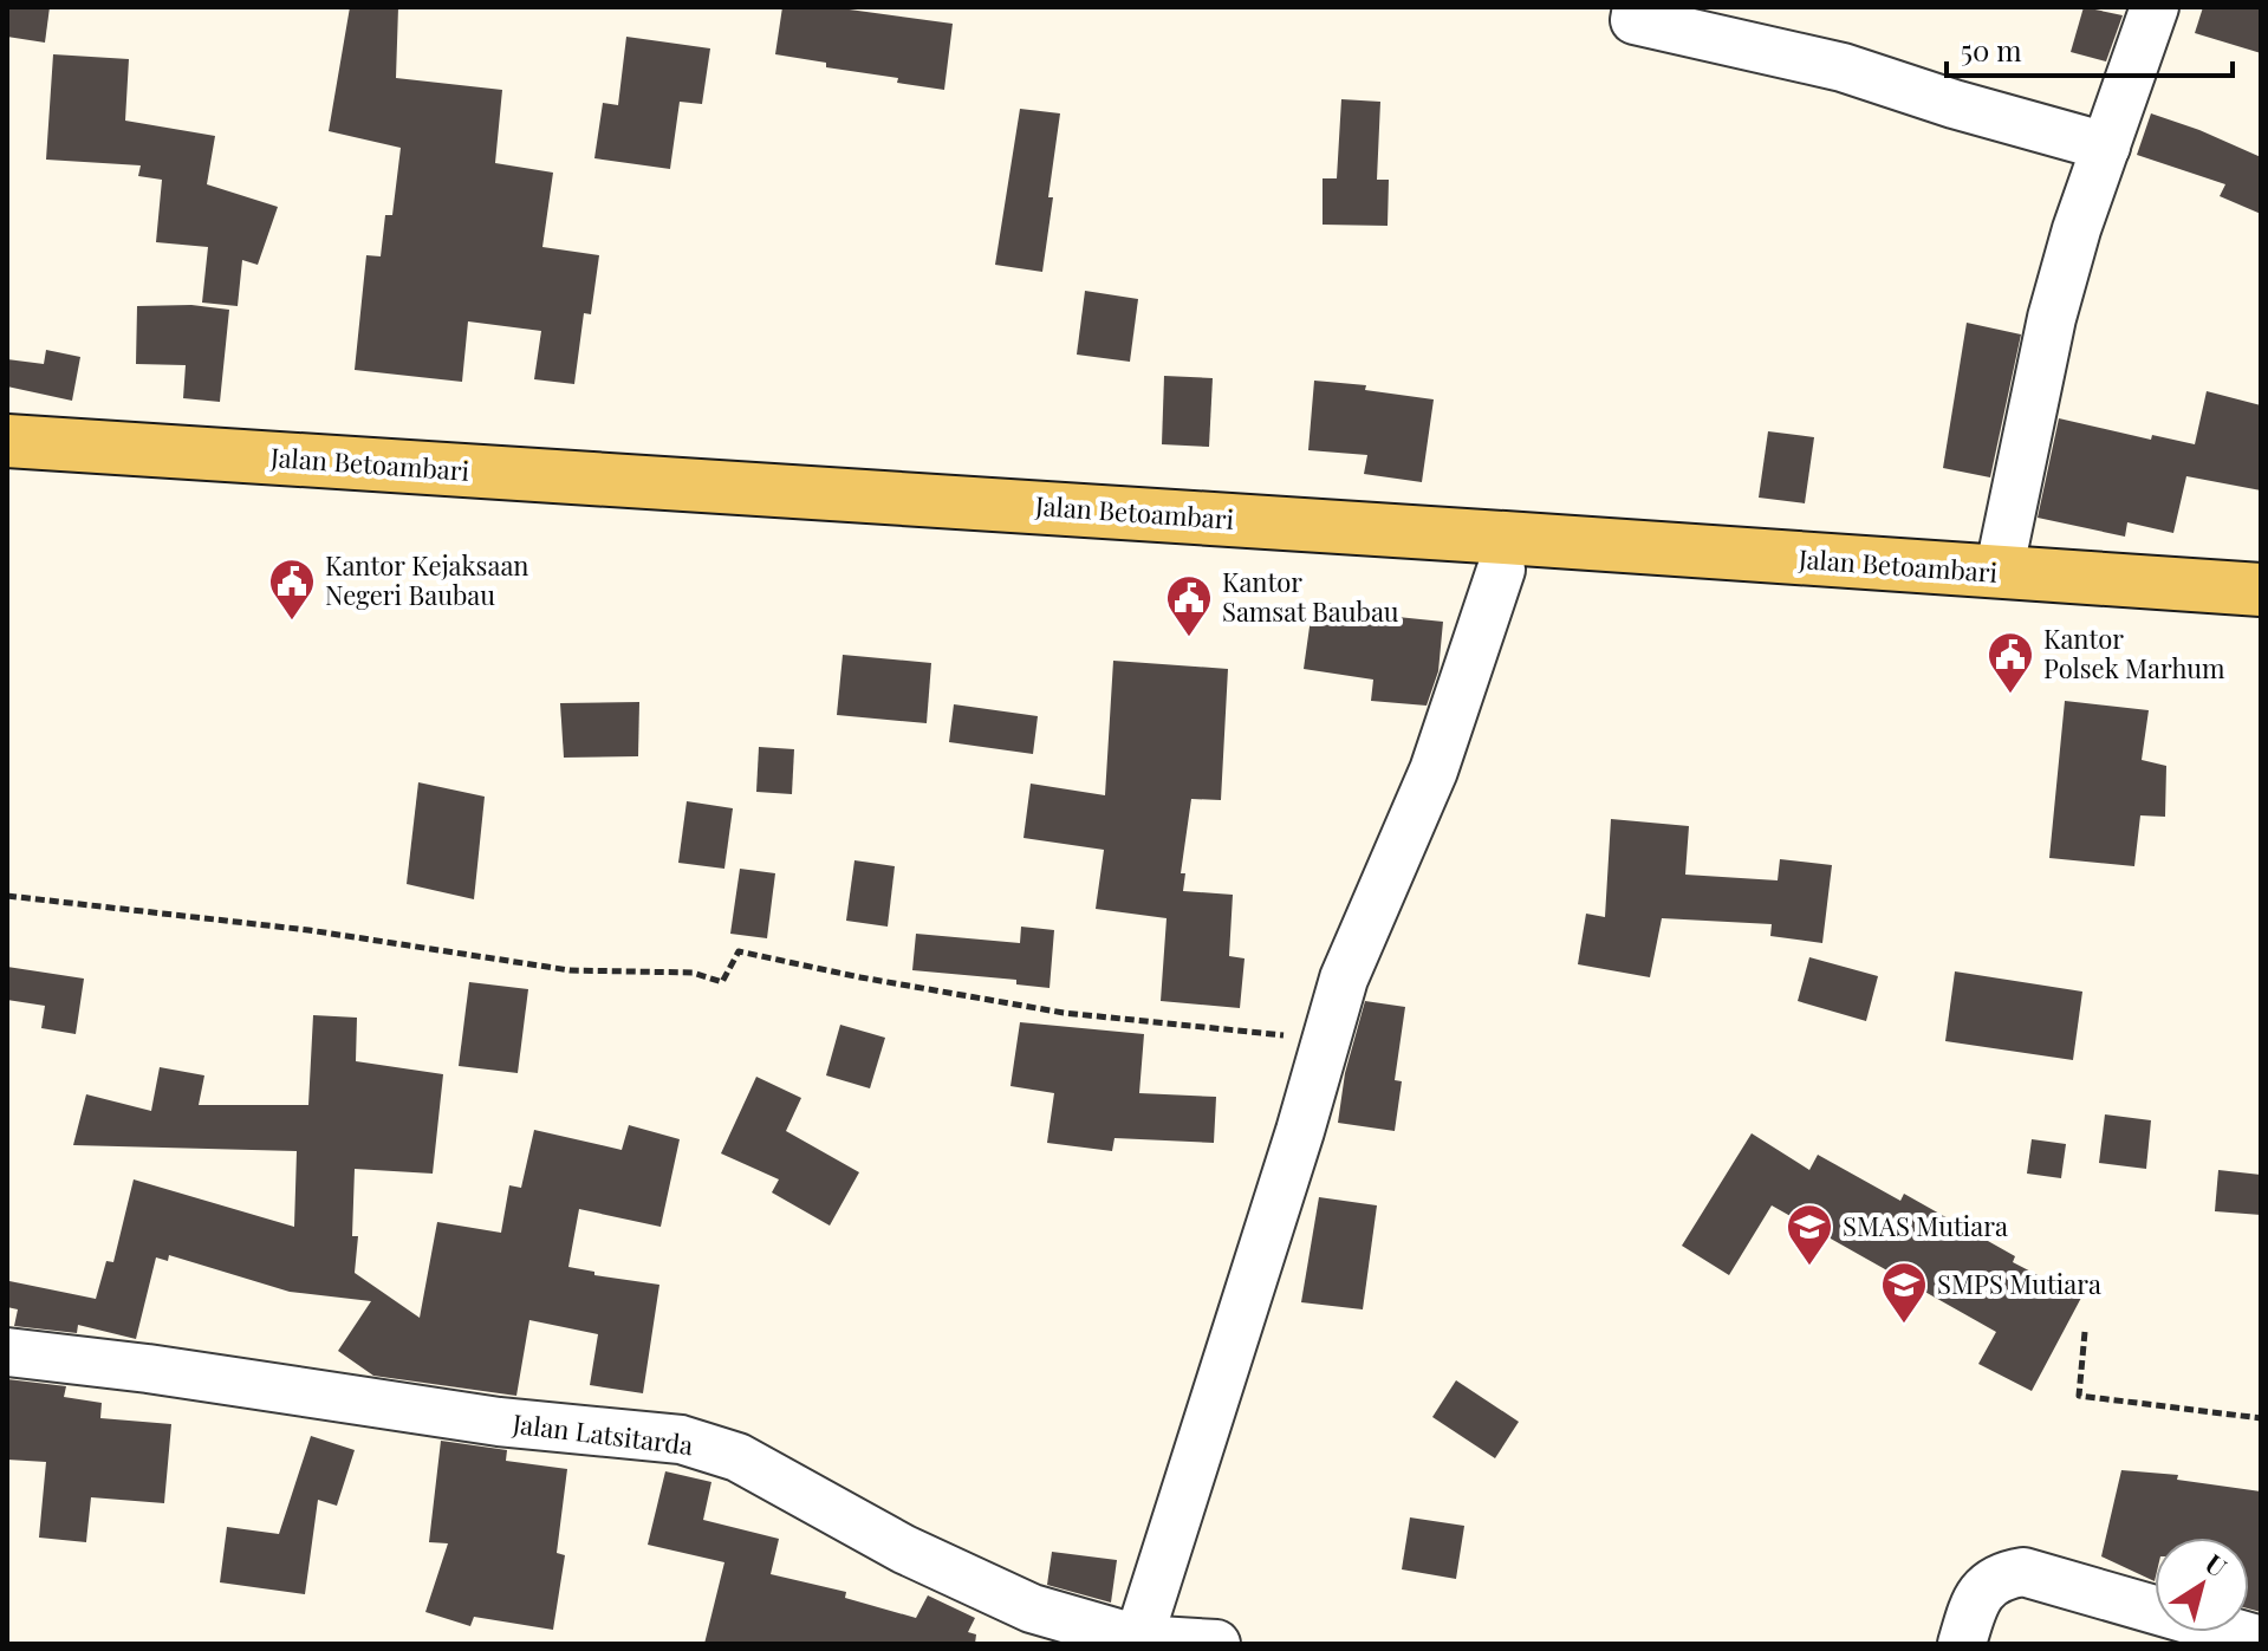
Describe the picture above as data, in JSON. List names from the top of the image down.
{
  "streets": {
    "main road": ["Jalan Betoambari"],
    "street": ["Jalan Latsitarda"]
  },
  "places": {
    "public building": ["Kantor Kejaksaan Negeri Baubau", "Kantor Samsat Baubau", "Kantor Polsek Marhum"],
    "school or university": ["SMAS Mutiara", "SMPS Mutiara"]
  },
  "scale_bar": "50 m",
  "north": "top right"
}
